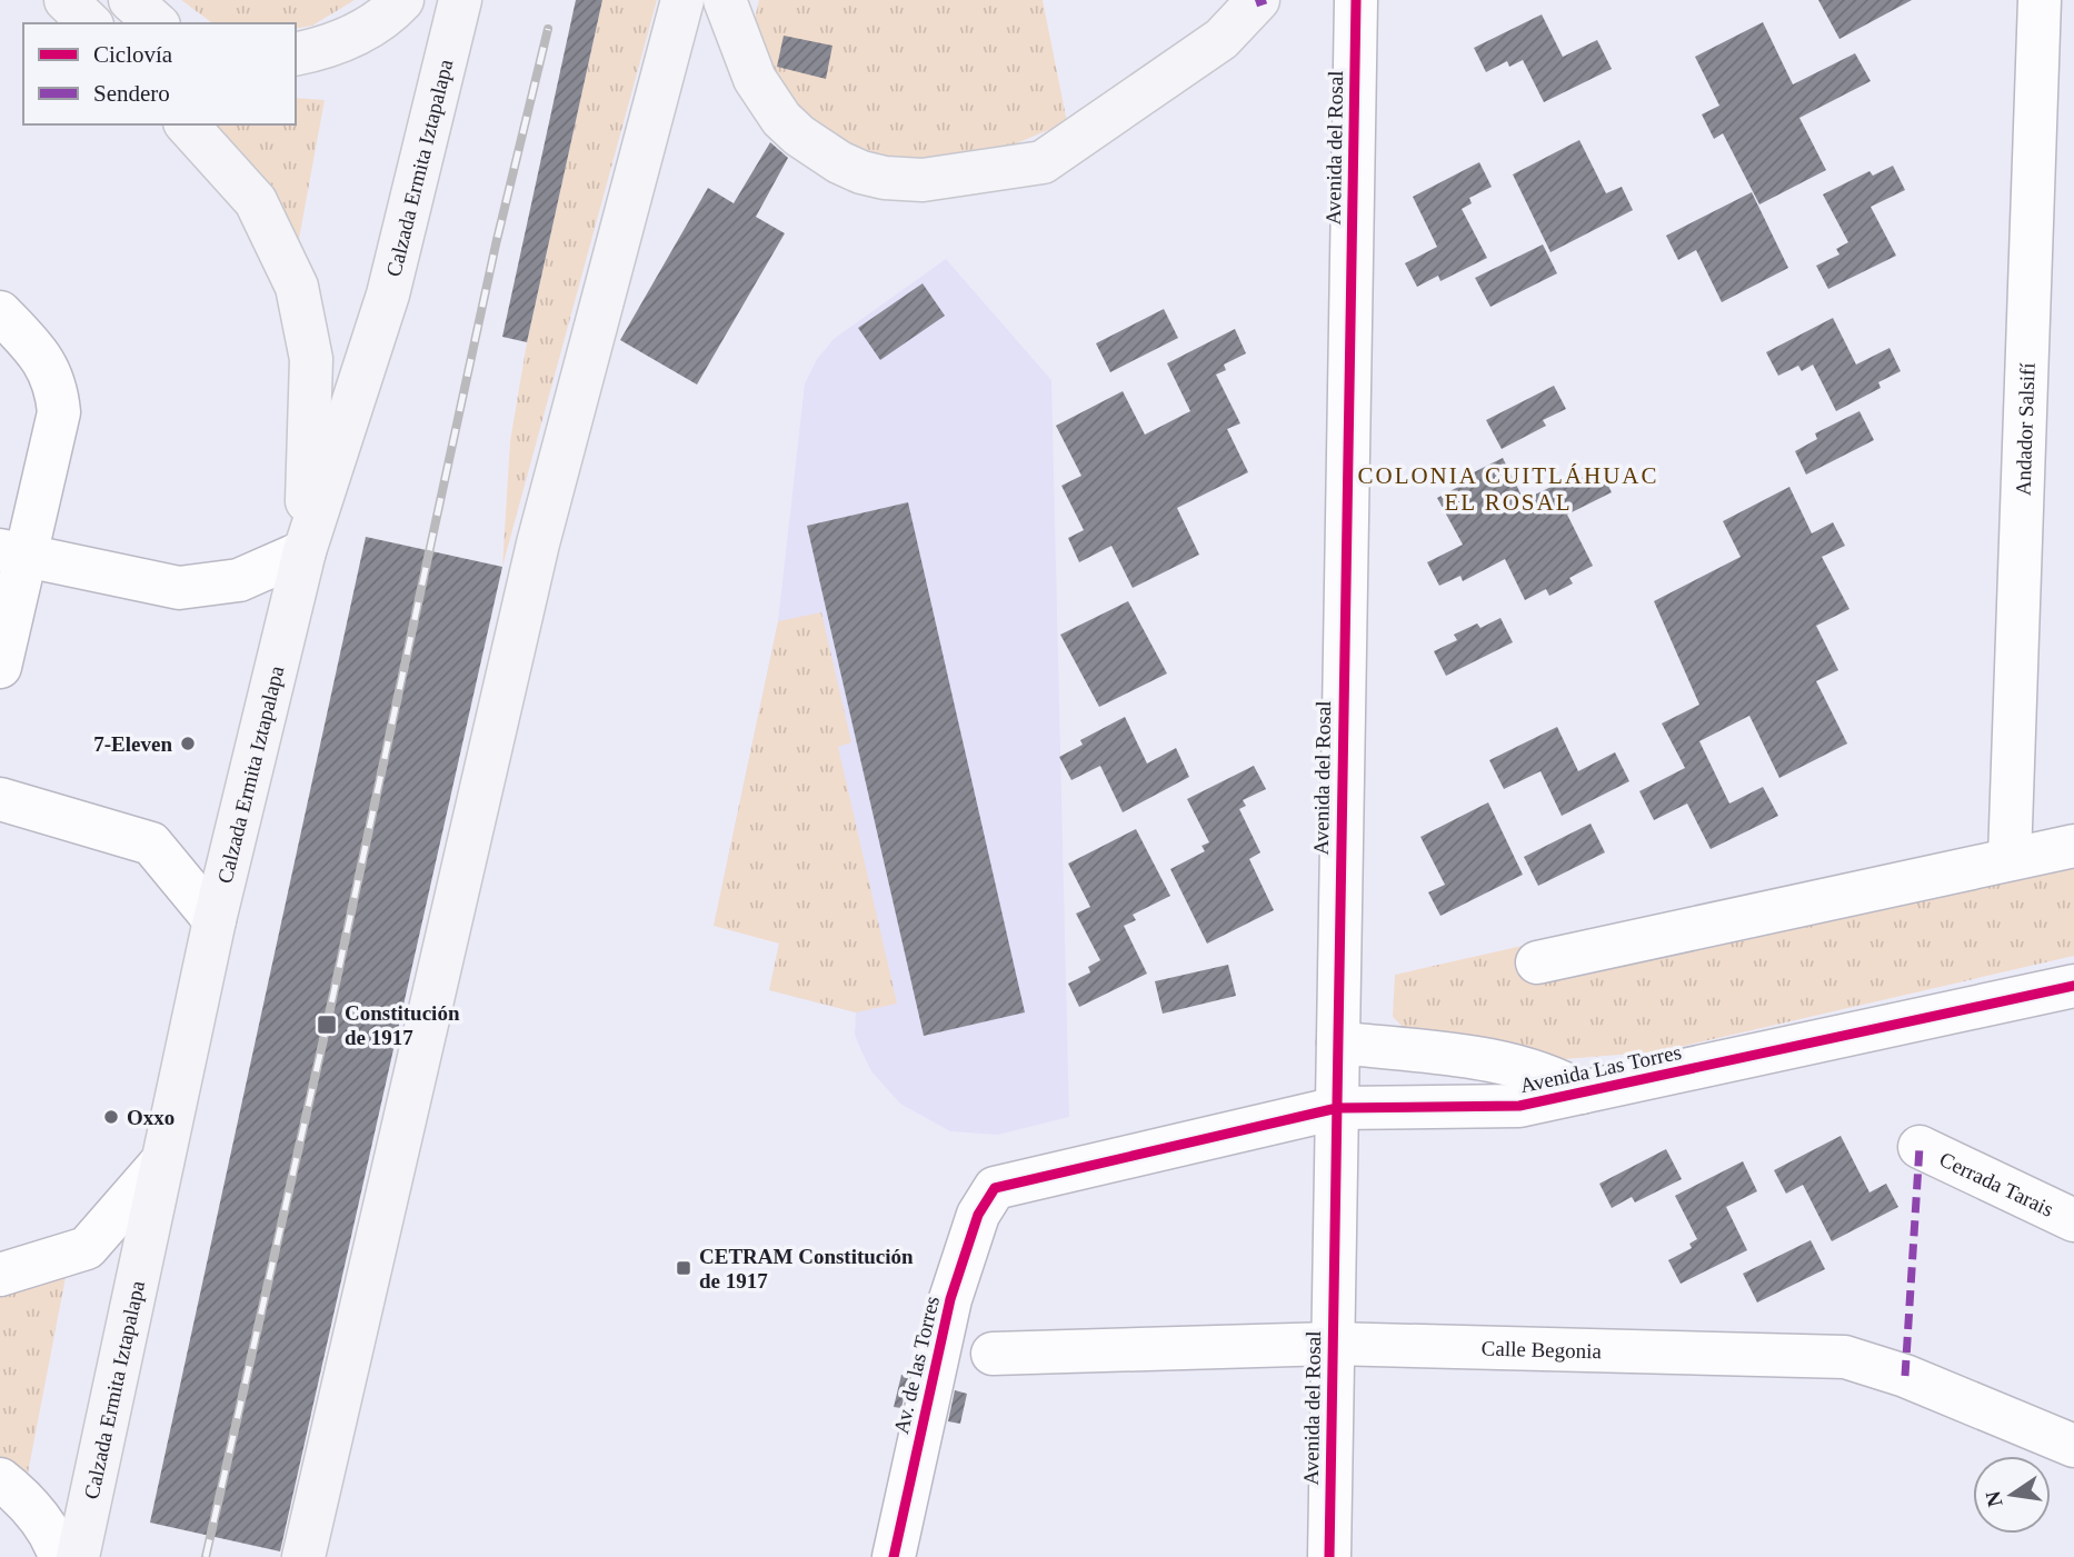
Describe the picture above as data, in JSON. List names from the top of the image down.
{
  "streets": {
    "main road": ["Calzada Ermita Iztapalapa"],
    "street": [
      "Avenida del Rosal",
      "Andador Salsifí",
      "Avenida Las Torres",
      "Cerrada Tarais",
      "Calle Begonia",
      "Av. de las Torres"
    ]
  },
  "crossings": [
    ["Avenida del Rosal", "Avenida Las Torres"],
    ["Avenida del Rosal", "Calle Begonia"],
    ["Avenida Las Torres", "Av. de las Torres"]
  ],
  "districts": ["COLONIA CUITLÁHUAC EL ROSAL"],
  "places": {
    "other": ["7-Eleven", "Oxxo"],
    "transit": ["Constitución de 1917", "CETRAM Constitución de 1917"]
  },
  "legend": ["Ciclovía", "Sendero"],
  "north": "left"
}
